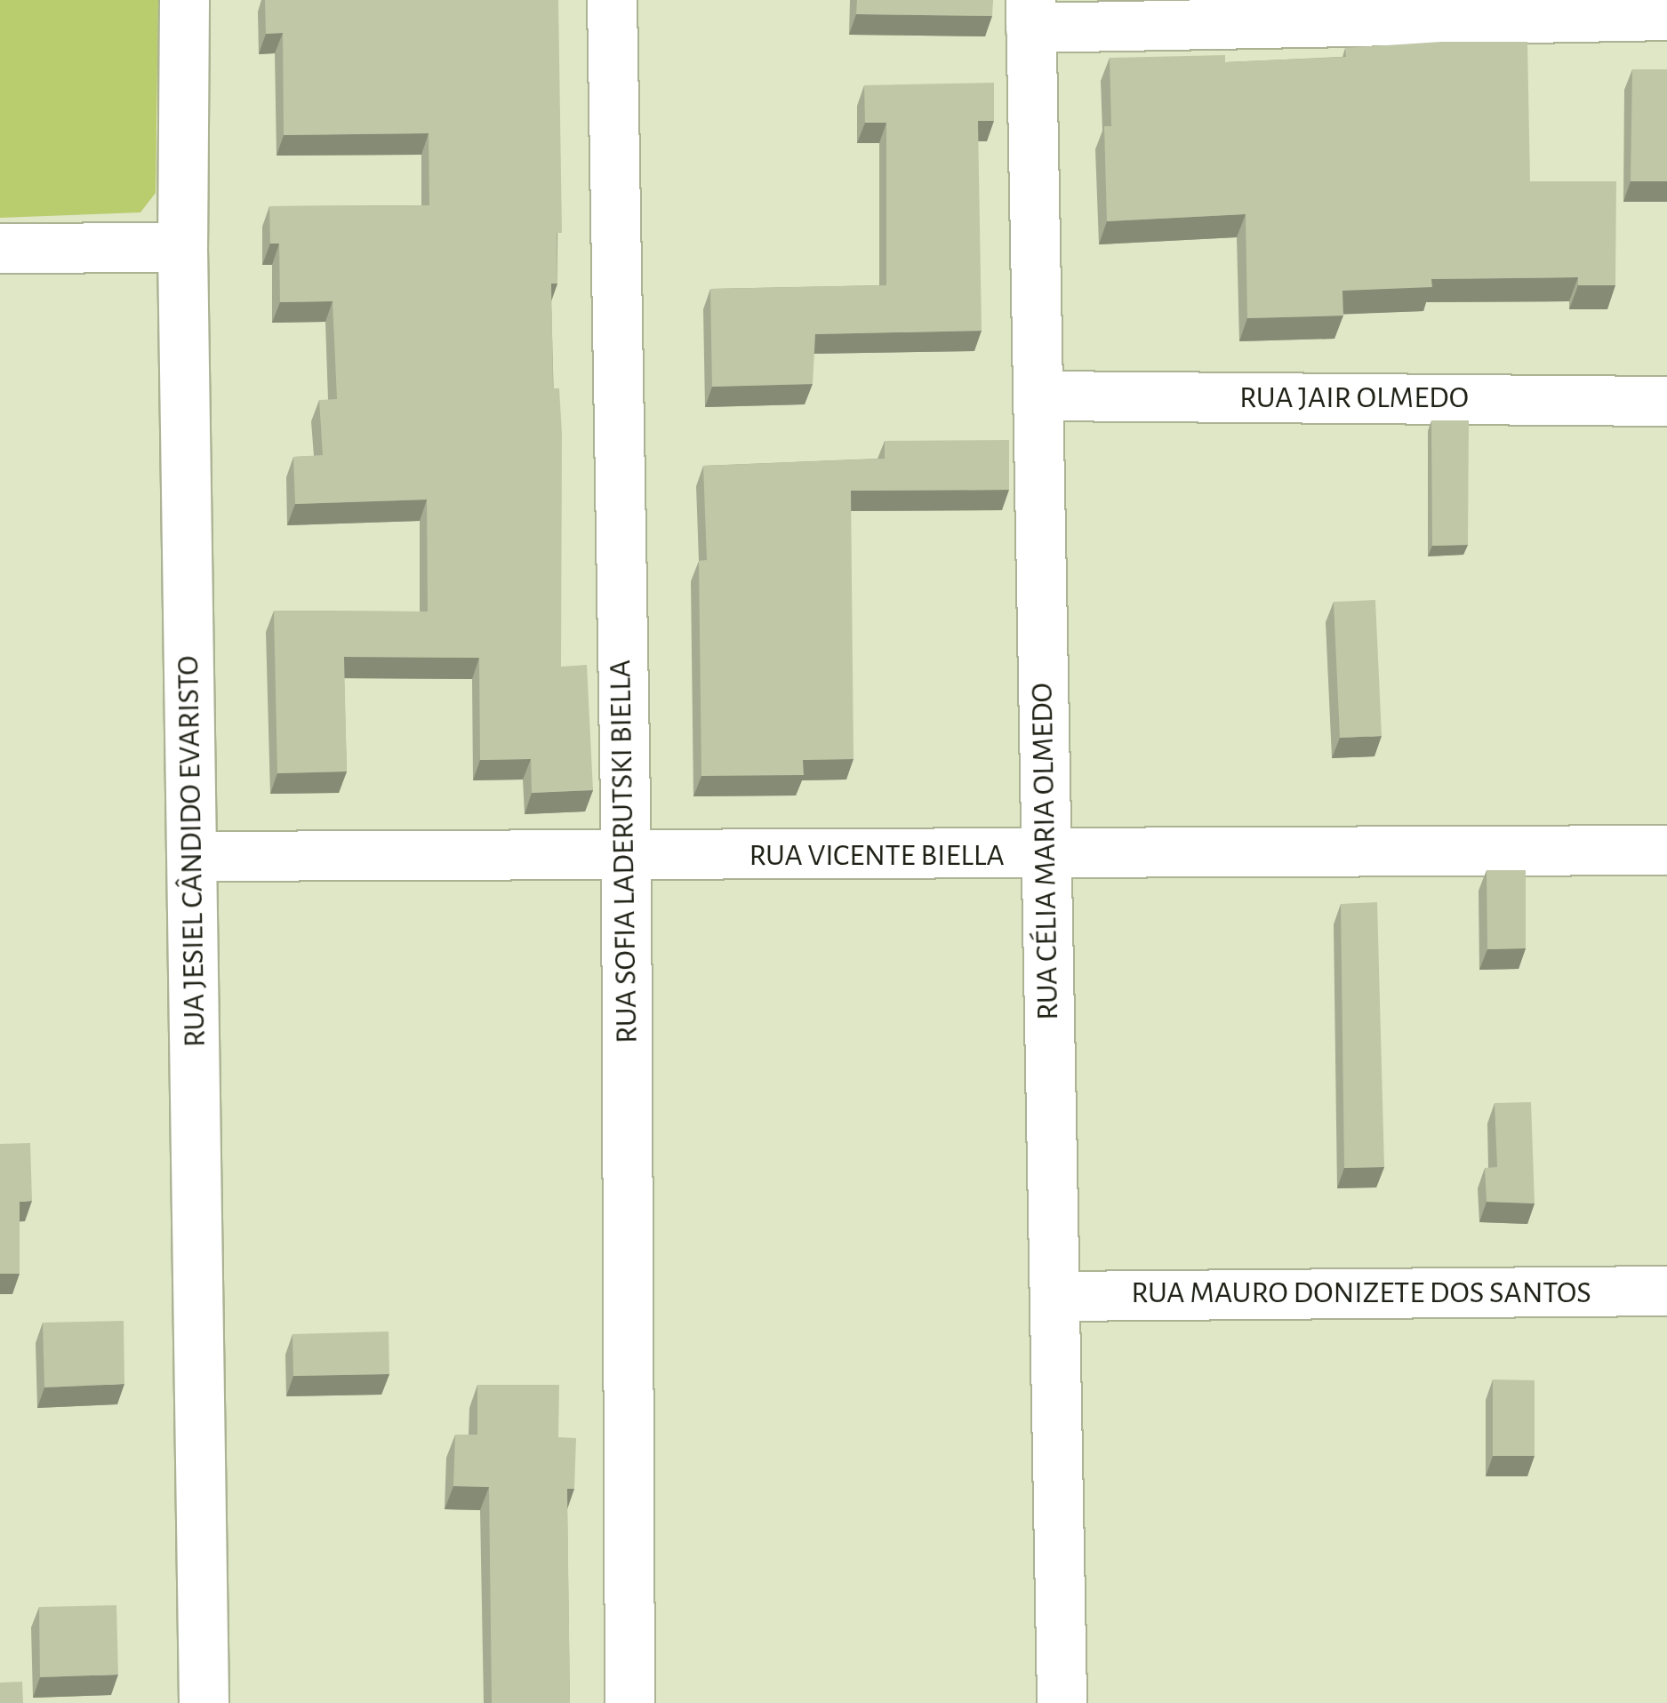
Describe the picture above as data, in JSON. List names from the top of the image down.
{
  "streets": {
    "street": [
      "RUA JAIR OLMEDO",
      "RUA JESIEL CÂNDIDO EVARISTO",
      "RUA SOFIA LADERUTSKI BIELLA",
      "RUA CÉLIA MARIA OLMEDO",
      "RUA VICENTE BIELLA",
      "RUA MAURO DONIZETE DOS SANTOS"
    ]
  },
  "crossings": [
    ["RUA JAIR OLMEDO", "RUA CÉLIA MARIA OLMEDO"],
    ["RUA JESIEL CÂNDIDO EVARISTO", "RUA VICENTE BIELLA"],
    ["RUA SOFIA LADERUTSKI BIELLA", "RUA VICENTE BIELLA"],
    ["RUA CÉLIA MARIA OLMEDO", "RUA VICENTE BIELLA"],
    ["RUA CÉLIA MARIA OLMEDO", "RUA MAURO DONIZETE DOS SANTOS"]
  ]
}
